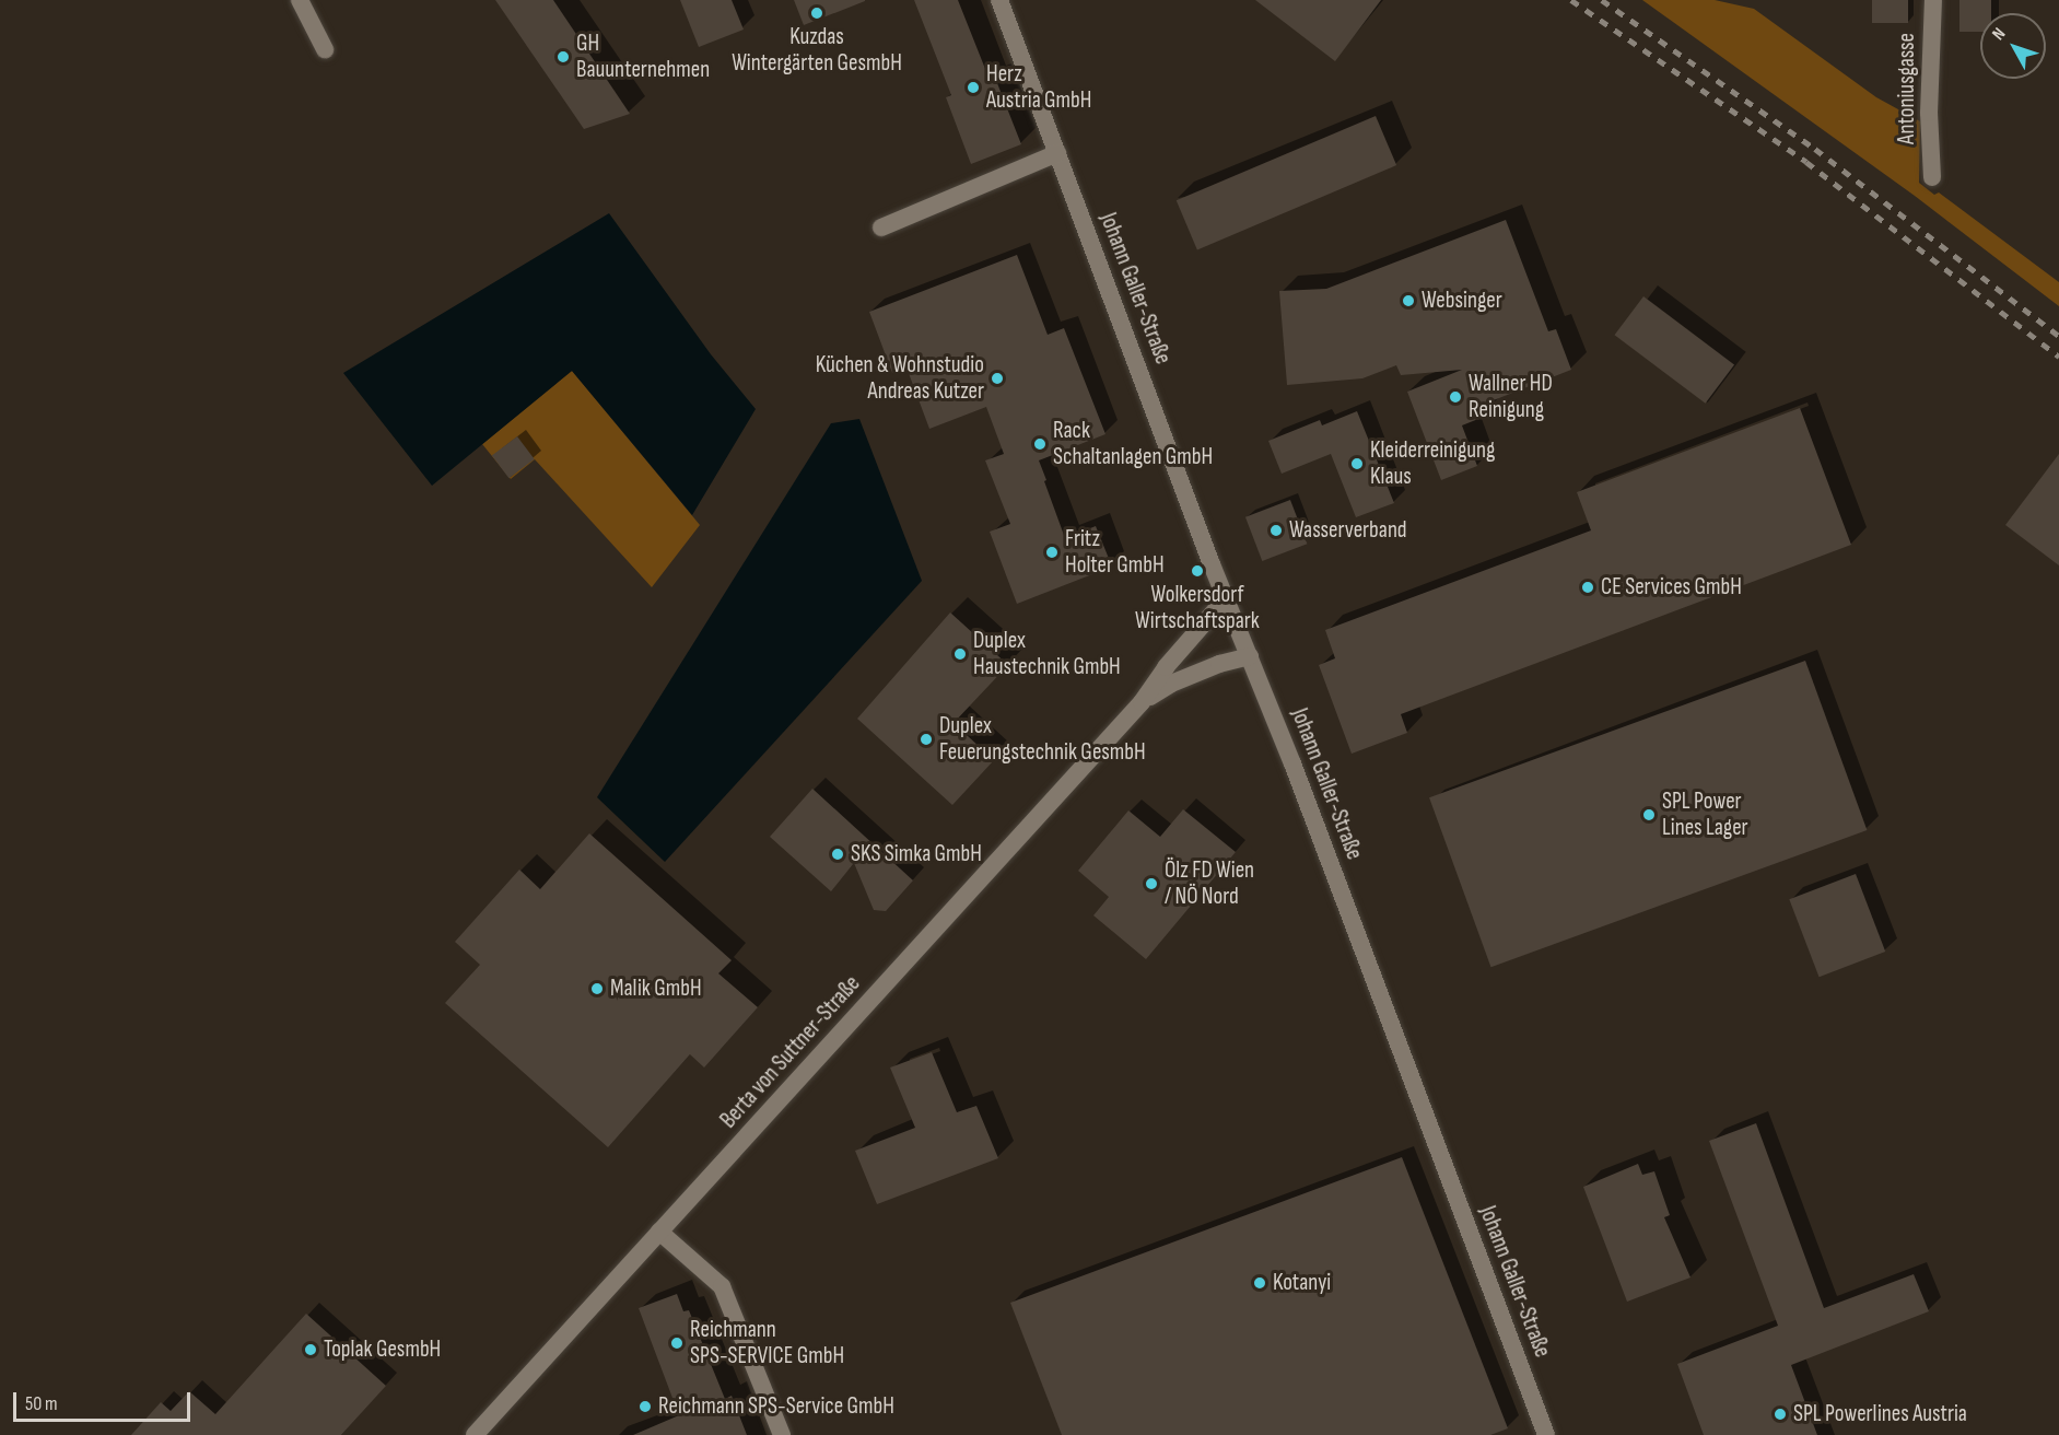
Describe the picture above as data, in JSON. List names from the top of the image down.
{
  "streets": {
    "street": ["Antoniusgasse", "Johann Galler-Straße", "Berta von Suttner-Straße"]
  },
  "crossings": [
    ["Johann Galler-Straße", "Berta von Suttner-Straße"]
  ],
  "places": [
    "Kuzdas Wintergärten GesmbH",
    "GH Bauunternehmen",
    "Herz Austria GmbH",
    "Websinger",
    "Küchen & Wohnstudio Andreas Kutzer",
    "Wallner HD Reinigung",
    "Rack Schaltanlagen GmbH",
    "Kleiderreinigung Klaus",
    "Wasserverband",
    "Fritz Holter GmbH",
    "Wolkersdorf Wirtschaftspark",
    "CE Services GmbH",
    "Duplex Haustechnik GmbH",
    "Duplex Feuerungstechnik GesmbH",
    "SPL Power Lines Lager",
    "SKS Simka GmbH",
    "Ölz FD Wien / NÖ Nord",
    "Malik GmbH",
    "Kotanyi",
    "Reichmann SPS-SERVICE GmbH",
    "Toplak GesmbH",
    "Reichmann SPS-Service GmbH",
    "SPL Powerlines Austria"
  ],
  "scale_bar": "50 m",
  "north": "top left"
}
